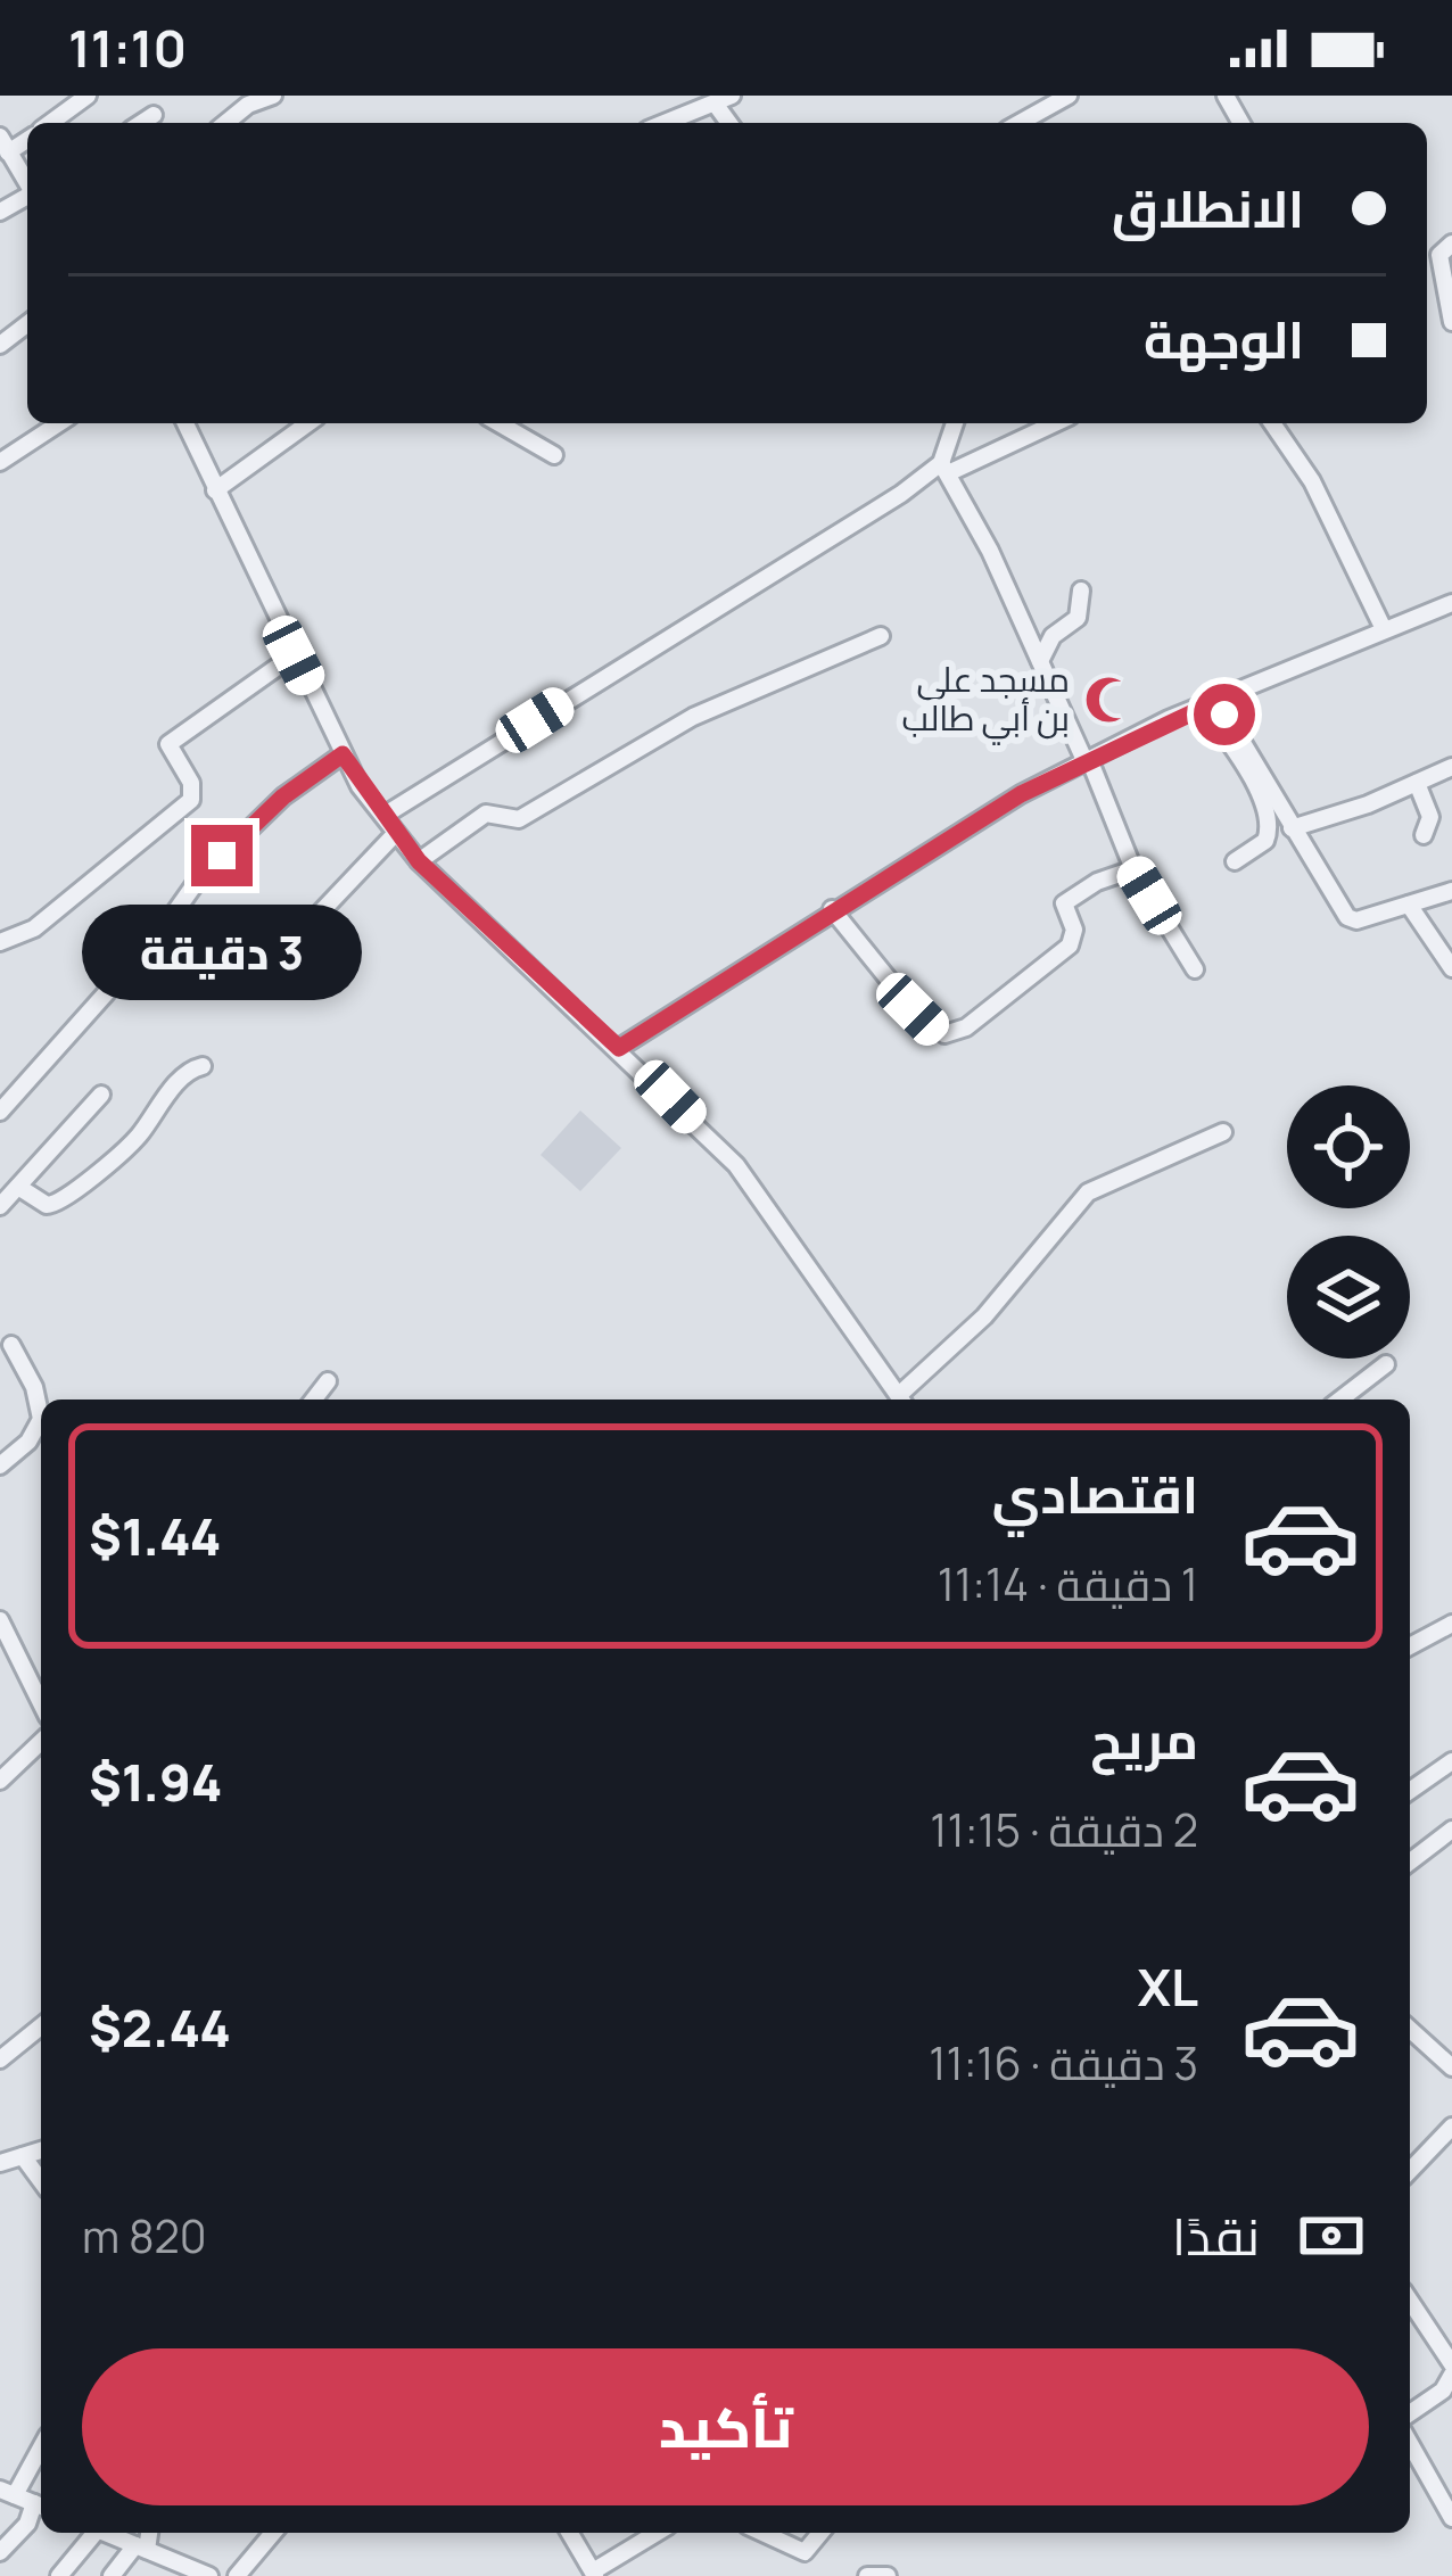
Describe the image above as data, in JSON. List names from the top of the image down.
{
  "places": {
    "mosque": ["مسجد علي بن أبي طالب"]
  },
  "page": {
    "status": "11:10",
    "banner": ["الانطلاق", "الوجهة"],
    "bubble": "3 دقيقة",
    "list": [
      {
        "name": "اقتصادي",
        "note": "1 دقيقة · 11:14",
        "value": "$1.44"
      },
      {
        "name": "مريح",
        "note": "2 دقيقة · 11:15",
        "value": "$1.94"
      },
      {
        "name": "XL",
        "note": "3 دقيقة · 11:16",
        "value": "$2.44"
      }
    ],
    "pay": ["نقدًا", "820 m"],
    "buttons": "تأكيد"
  }
}
